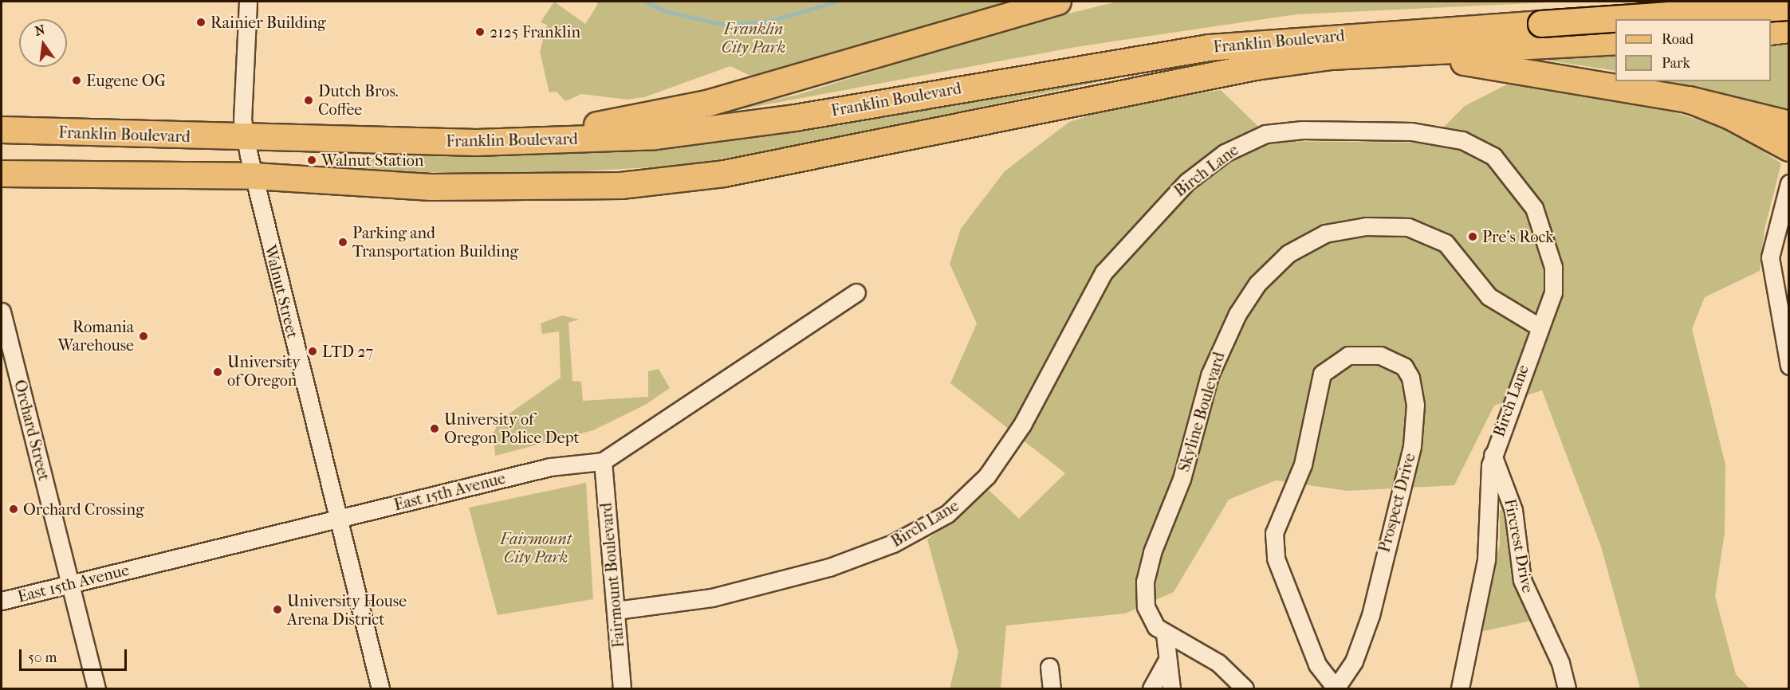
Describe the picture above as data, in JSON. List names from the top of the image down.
{
  "streets": {
    "main road": ["Franklin Boulevard"],
    "street": [
      "Birch Lane",
      "Walnut Street",
      "Skyline Boulevard",
      "Orchard Street",
      "East 15th Avenue",
      "Prospect Drive",
      "Fircrest Drive",
      "Fairmount Boulevard"
    ]
  },
  "crossings": [
    ["Franklin Boulevard", "Walnut Street"],
    ["Birch Lane", "Skyline Boulevard"],
    ["Birch Lane", "Fircrest Drive"],
    ["Birch Lane", "Fairmount Boulevard"],
    ["Walnut Street", "East 15th Avenue"],
    ["Orchard Street", "East 15th Avenue"],
    ["East 15th Avenue", "Fairmount Boulevard"]
  ],
  "parks": ["Franklin City Park", "Fairmount City Park"],
  "places": [
    "Rainier Building",
    "2125 Franklin",
    "Eugene OG",
    "Dutch Bros. Coffee",
    "Walnut Station",
    "Pre's Rock",
    "Parking and Transportation Building",
    "Romania Warehouse",
    "LTD 27",
    "University of Oregon",
    "University of Oregon Police Dept",
    "Orchard Crossing",
    "University House Arena District"
  ],
  "legend": ["Road", "Park"],
  "scale_bar": "50 m",
  "north": "top"
}
